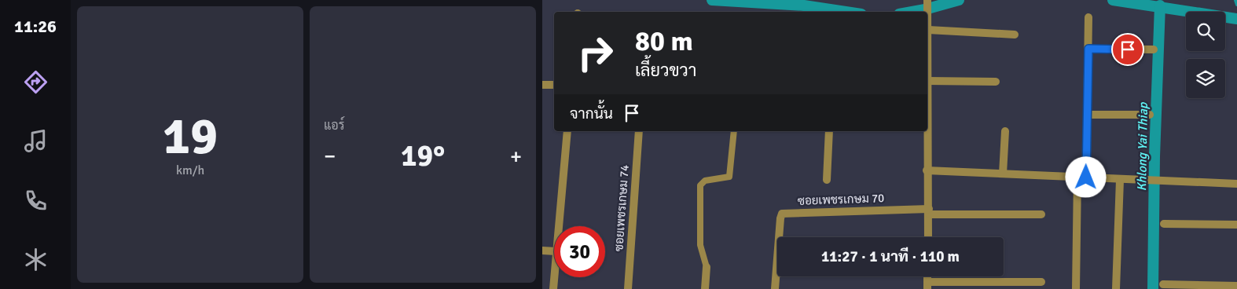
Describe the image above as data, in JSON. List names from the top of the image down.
{
  "streets": {
    "street": ["ซอยเพชรเกษม 70", "ซอยเพชรเกษม 74"]
  },
  "water": ["Khlong Yai Thiap"],
  "page": {
    "tabs": "11:26",
    "tile": [
      ["19", "km/h"],
      "แอร์"
    ],
    "turn": ["80 m", "เลี้ยวขวา"],
    "then": "จากนั้น",
    "heat": ["−", "19°", "+"],
    "limit": "30",
    "trip": "11:27 · 1 นาที · 110 m"
  }
}
